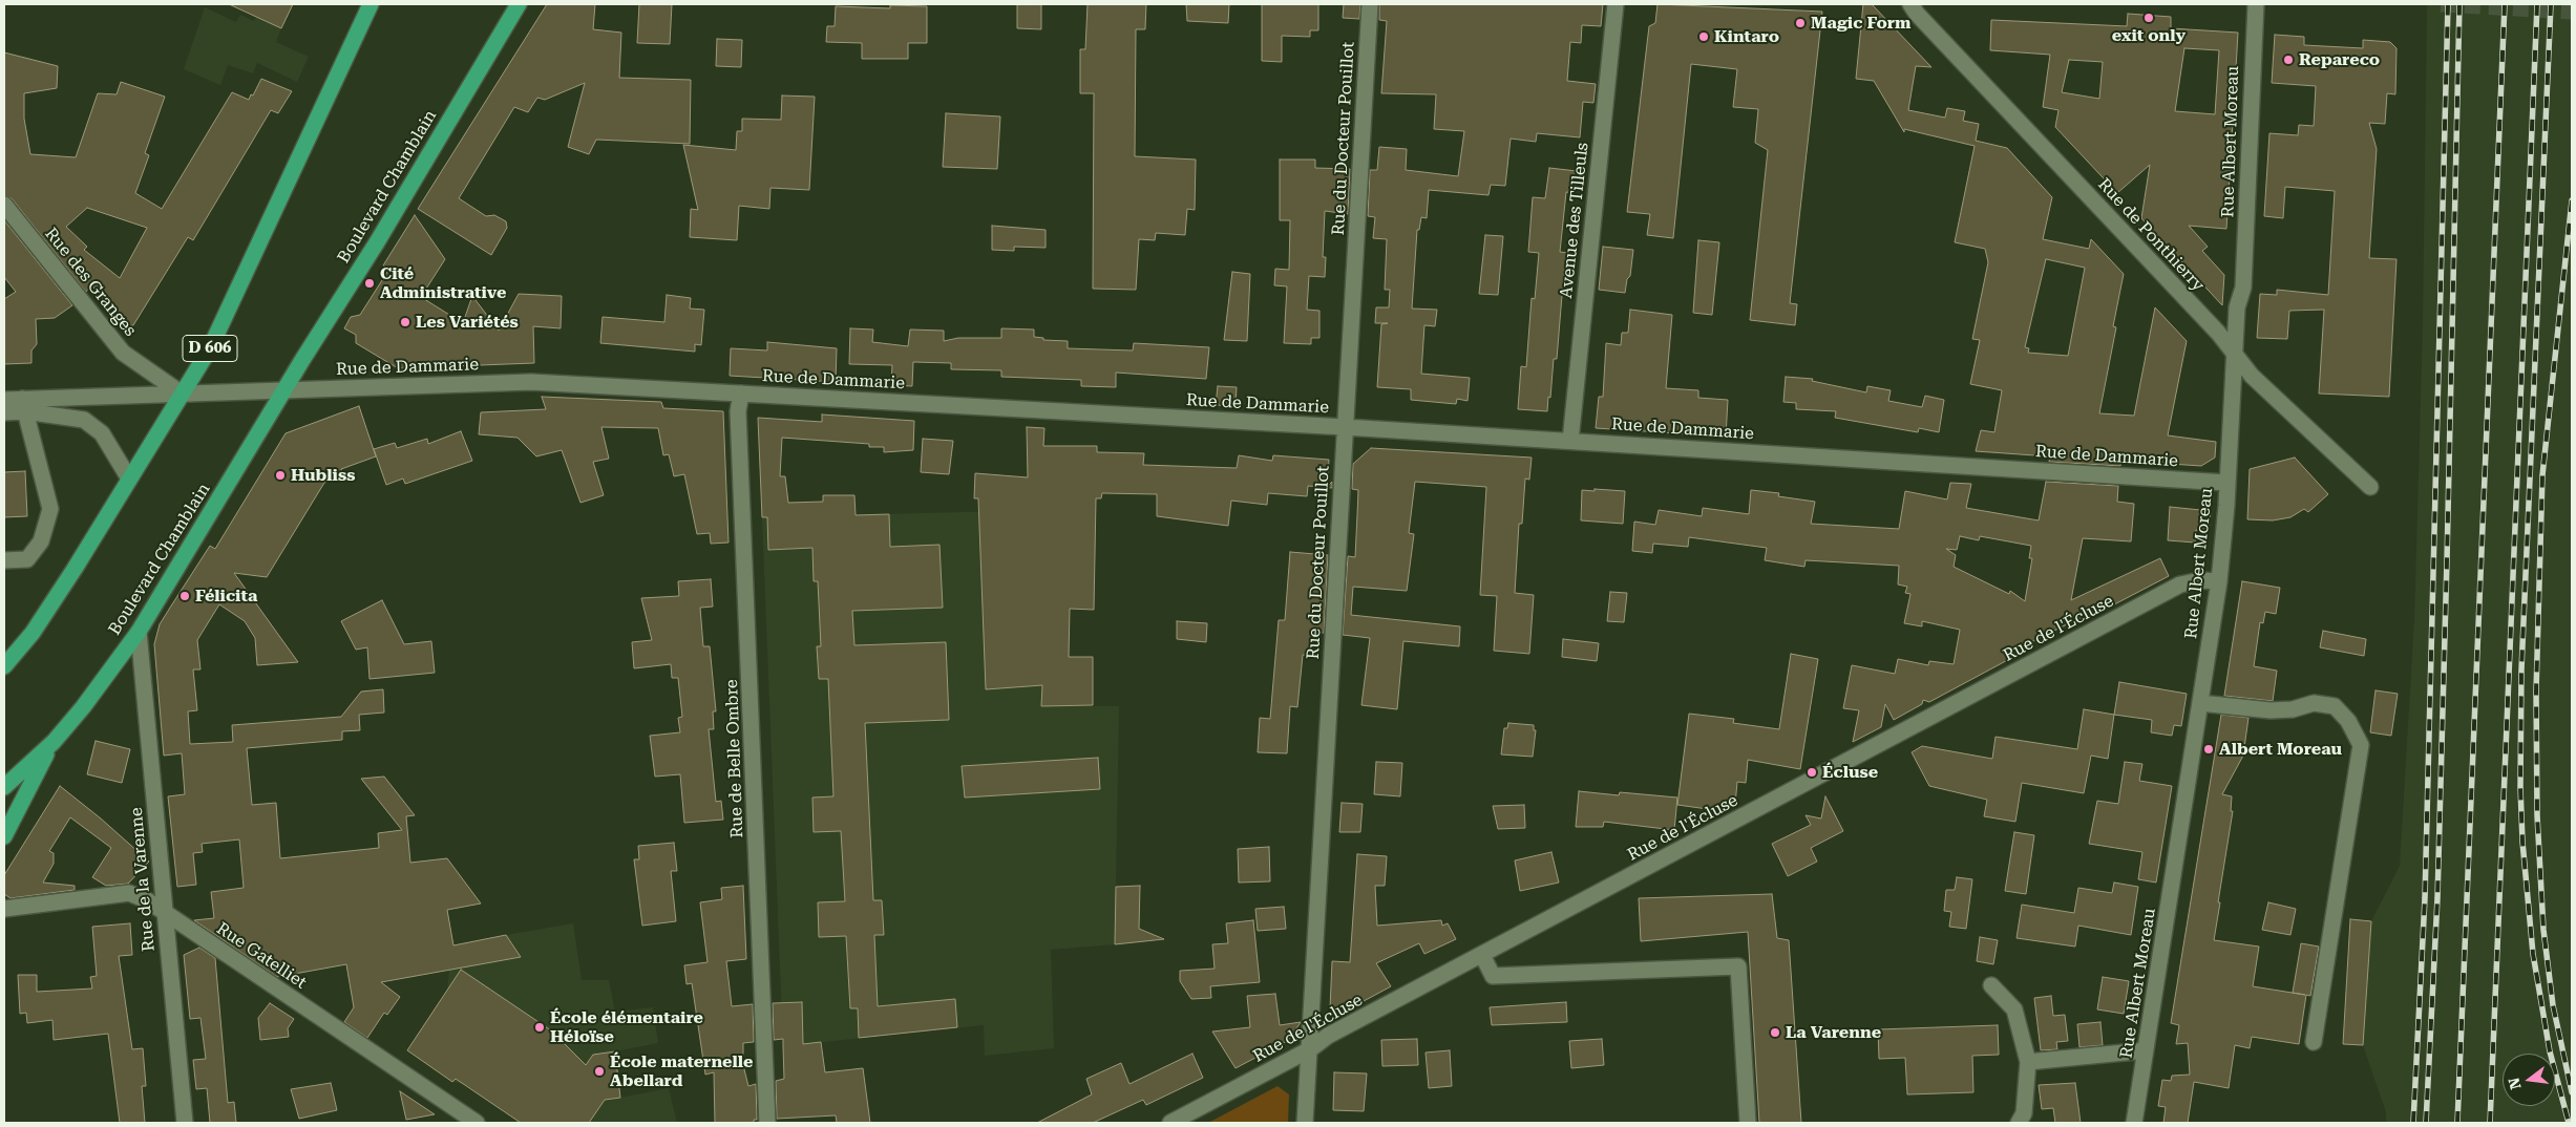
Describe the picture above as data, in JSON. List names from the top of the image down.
{
  "streets": {
    "main road": ["Boulevard Chamblain", "D 606"],
    "street": [
      "Rue du Docteur Pouillot",
      "Rue Albert Moreau",
      "Avenue des Tilleuls",
      "Rue de Ponthierry",
      "Rue des Granges",
      "Rue de Dammarie",
      "Rue de l'Écluse",
      "Rue de Belle Ombre",
      "Rue de la Varenne",
      "Rue Gatelliet"
    ]
  },
  "crossings": [
    ["Rue du Docteur Pouillot", "Rue de Dammarie"],
    ["Rue du Docteur Pouillot", "Rue de l'Écluse"],
    ["Rue Albert Moreau", "Rue de Ponthierry"],
    ["Rue Albert Moreau", "Rue de Dammarie"],
    ["Rue Albert Moreau", "Rue de l'Écluse"],
    ["Boulevard Chamblain", "Rue de Dammarie"],
    ["Boulevard Chamblain", "Rue de la Varenne"],
    ["Avenue des Tilleuls", "Rue de Dammarie"],
    ["Rue des Granges", "D 606"],
    ["Rue de Dammarie", "Rue de Belle Ombre"],
    ["Rue de la Varenne", "Rue Gatelliet"]
  ],
  "places": [
    "exit only",
    "Magic Form",
    "Kintaro",
    "Repareco",
    "Cité Administrative",
    "Les Variétés",
    "Hubliss",
    "Félicita",
    "Albert Moreau",
    "Écluse",
    "École élémentaire Héloïse",
    "La Varenne",
    "École maternelle Abellard"
  ],
  "north": "left"
}
